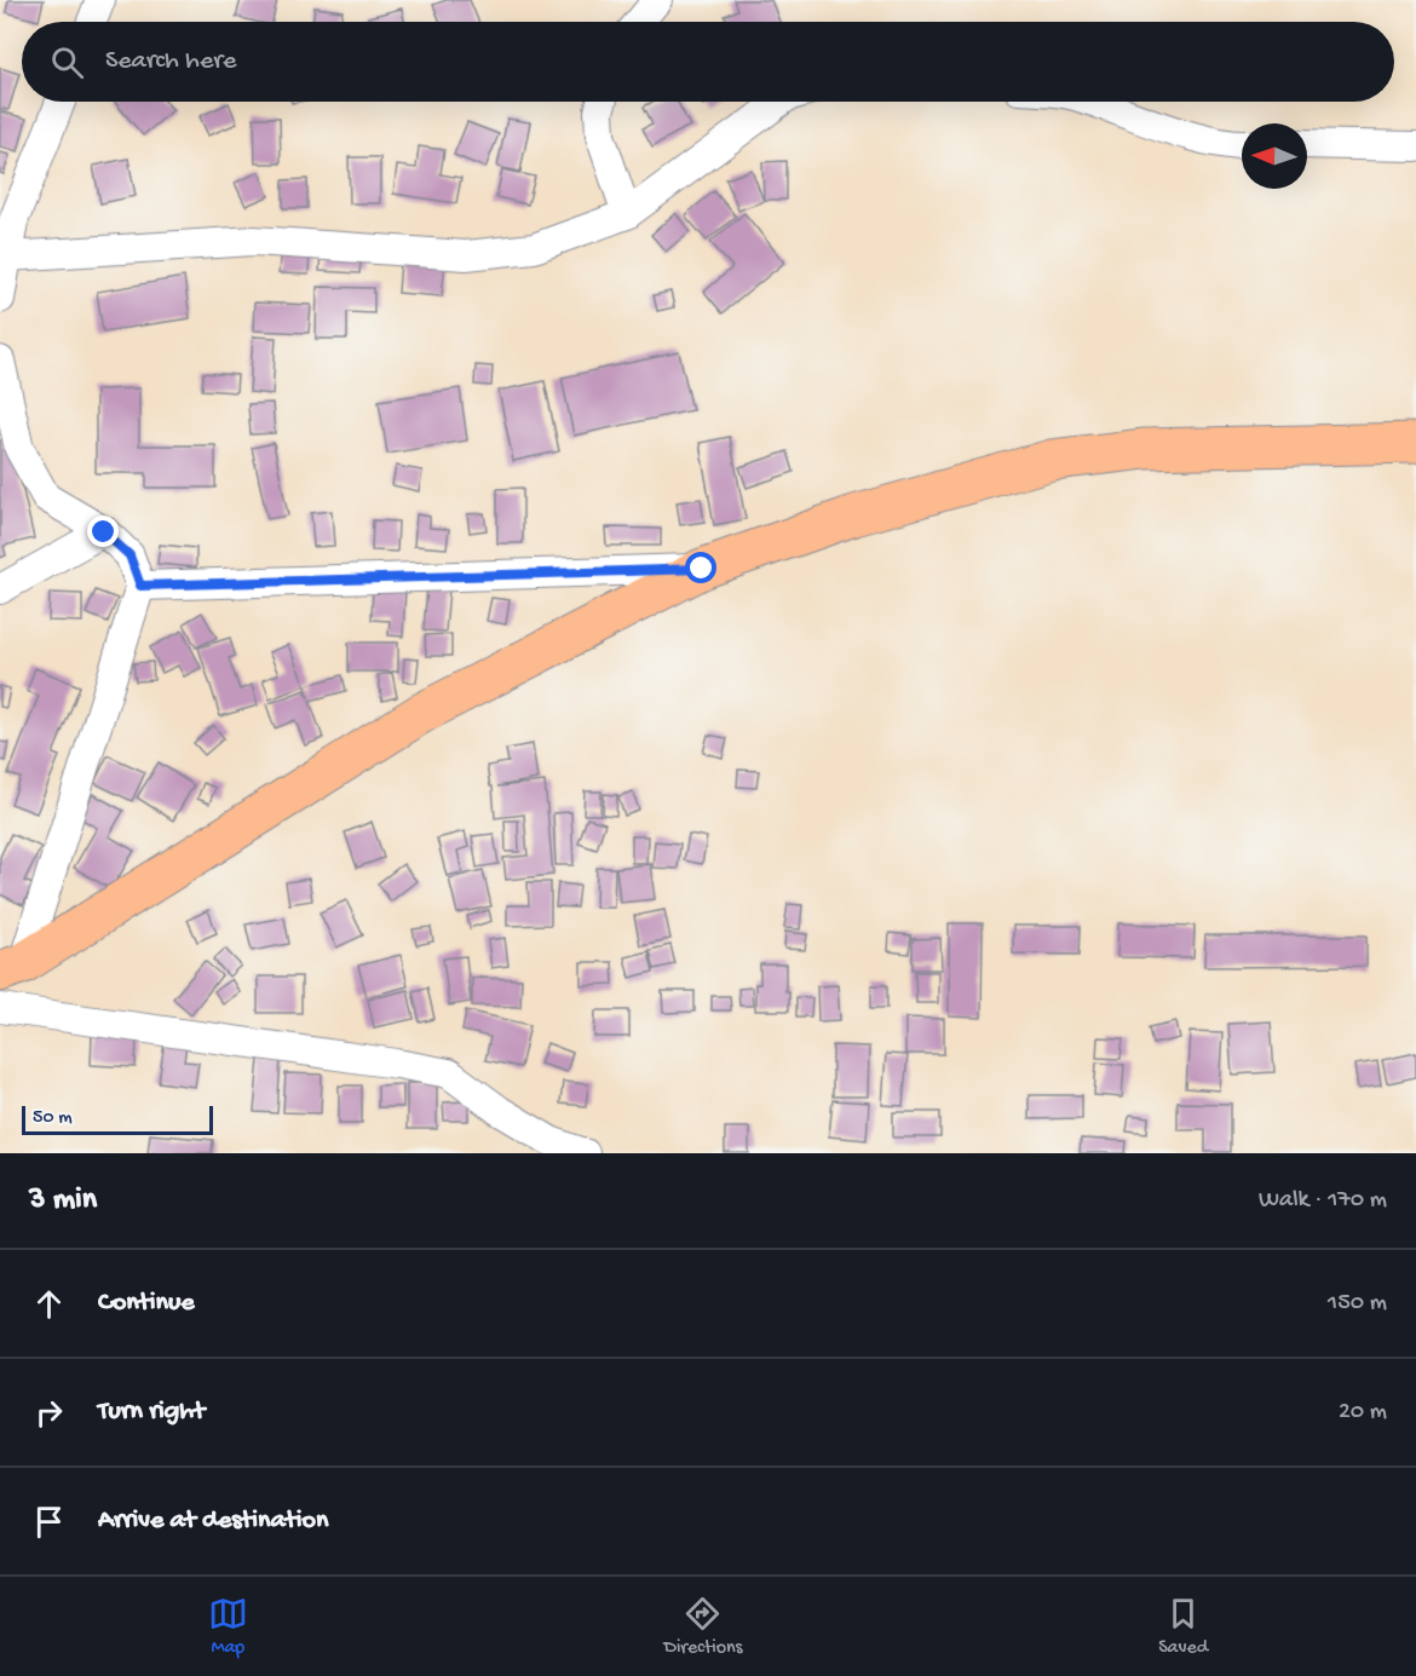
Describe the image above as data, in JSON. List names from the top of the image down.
{
  "scale_bar": "50 m",
  "north": "left",
  "page": {
    "search": "Search here",
    "scale": "50 m",
    "heading": ["3 min", "Walk · 170 m"],
    "list": [
      ["Continue", "150 m"],
      ["Turn right", "20 m"],
      "Arrive at destination"
    ],
    "nav": ["Map", "Directions", "Saved"]
  }
}
